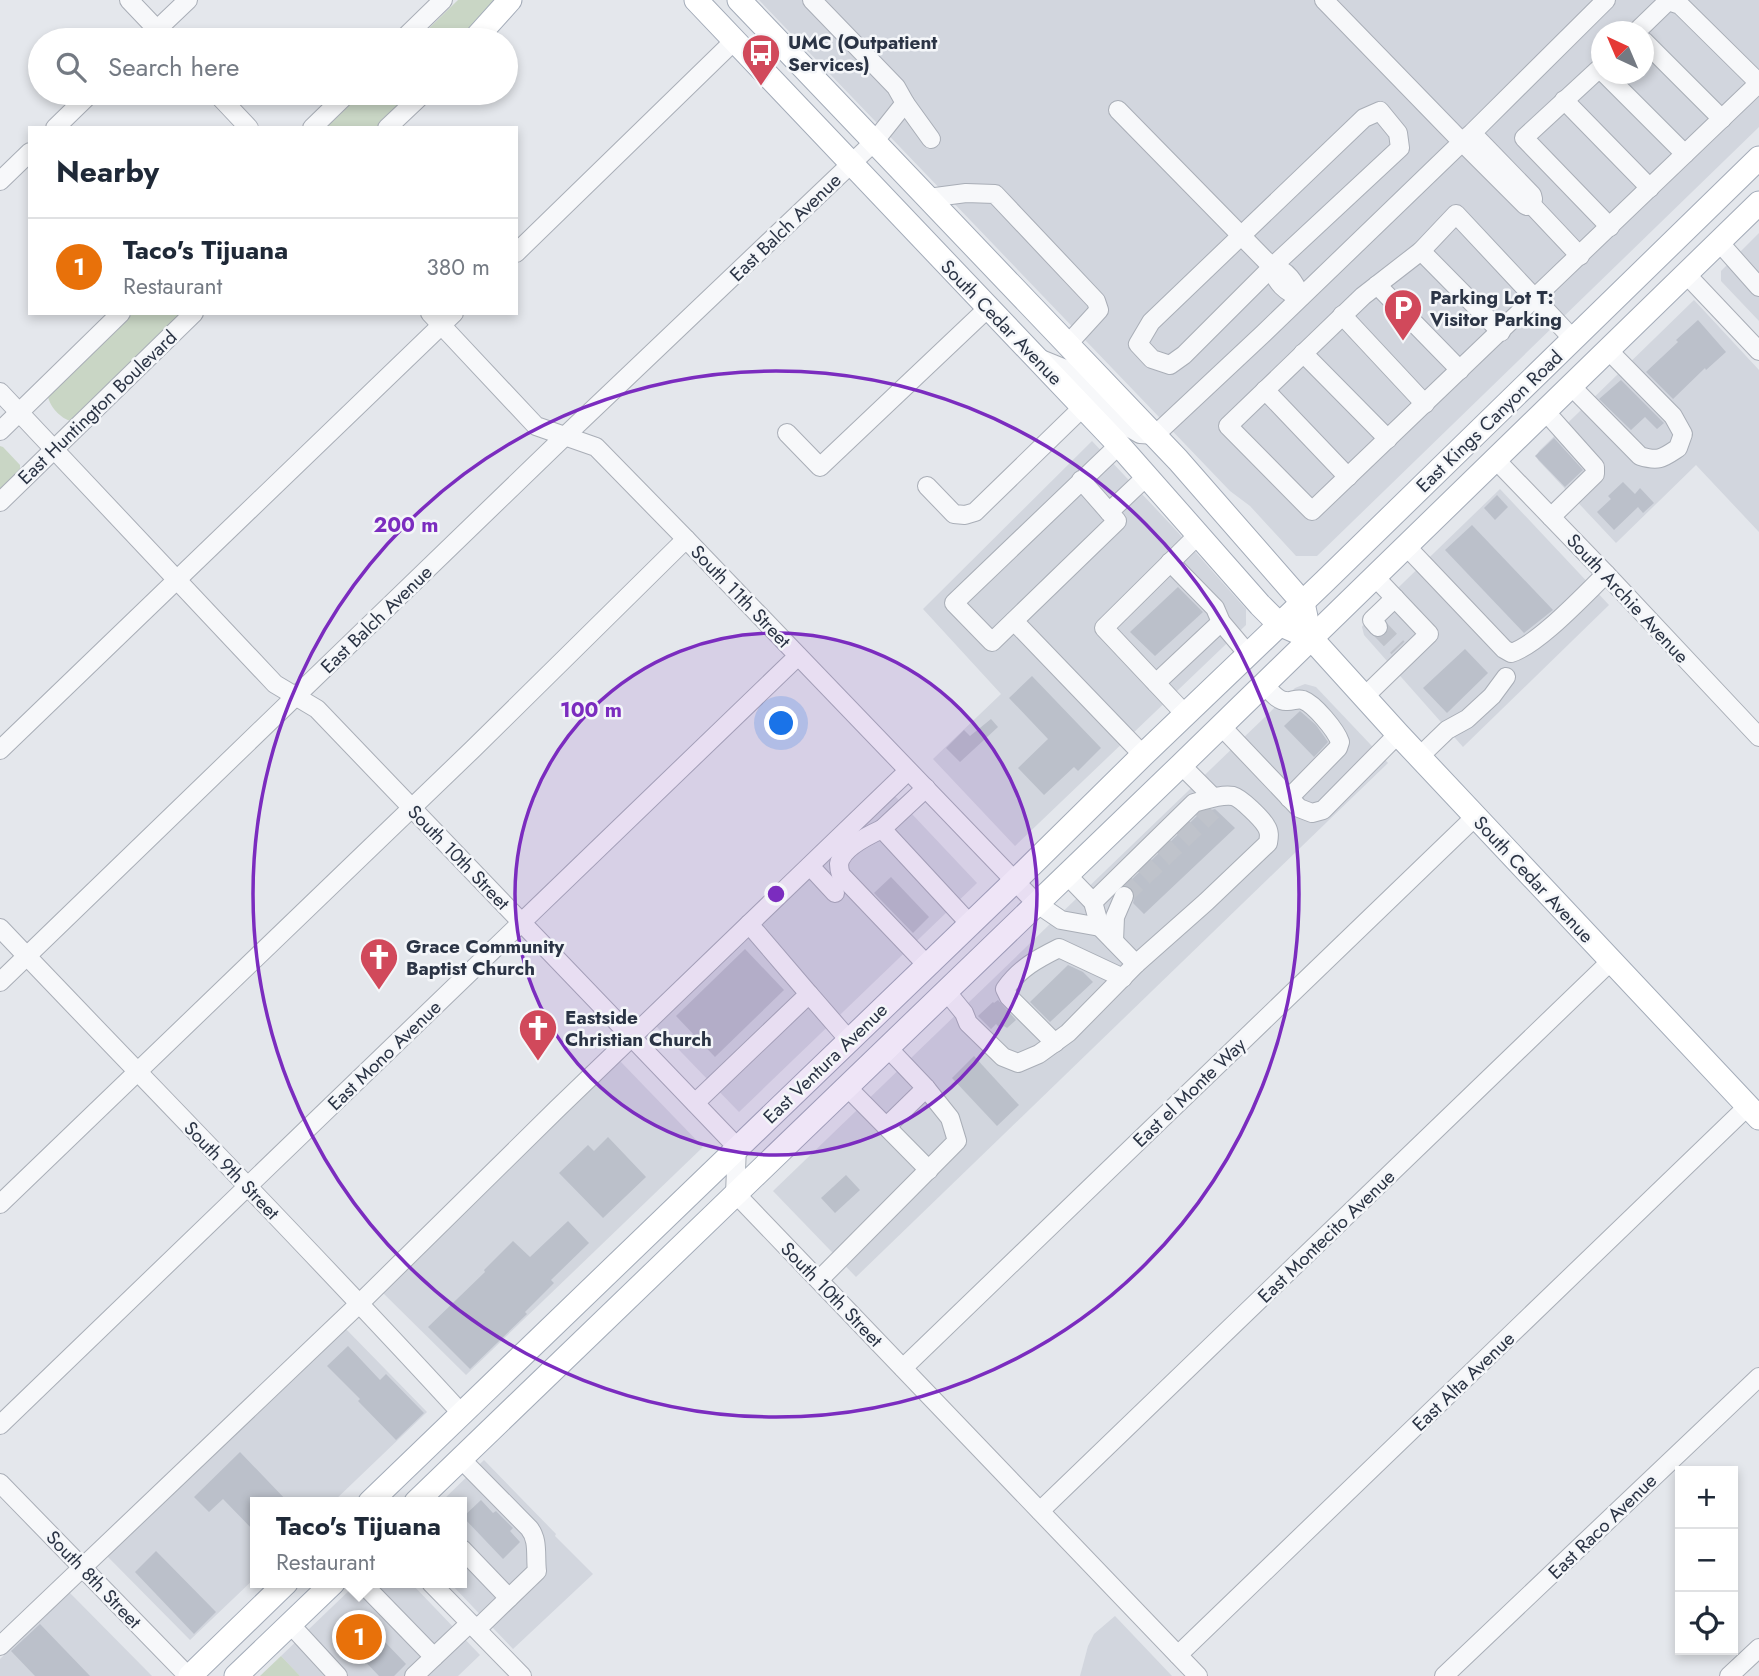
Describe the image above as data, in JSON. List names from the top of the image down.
{
  "streets": {
    "main road": ["South Cedar Avenue", "East Kings Canyon Road", "East Ventura Avenue"],
    "street": [
      "East Balch Avenue",
      "East Huntington Boulevard",
      "South 11th Street",
      "South Archie Avenue",
      "South 10th Street",
      "East Mono Avenue",
      "East el Monte Way",
      "South 9th Street",
      "East Montecito Avenue",
      "East Alta Avenue",
      "East Raco Avenue",
      "South 8th Street"
    ]
  },
  "crossings": [
    ["East Balch Avenue", "South Cedar Avenue"],
    ["East Balch Avenue", "South 11th Street"],
    ["East Balch Avenue", "South 10th Street"],
    ["East Balch Avenue", "South 9th Street"],
    ["South Cedar Avenue", "East Kings Canyon Road"],
    ["South Cedar Avenue", "East Ventura Avenue"],
    ["South Cedar Avenue", "East el Monte Way"],
    ["South Cedar Avenue", "East Montecito Avenue"],
    ["South Cedar Avenue", "East Alta Avenue"],
    ["East Huntington Boulevard", "South 10th Street"],
    ["East Kings Canyon Road", "South Archie Avenue"],
    ["East Kings Canyon Road", "East Ventura Avenue"],
    ["South 11th Street", "East Mono Avenue"],
    ["South 11th Street", "East Ventura Avenue"],
    ["South 10th Street", "East Mono Avenue"],
    ["South 10th Street", "East Ventura Avenue"],
    ["South 10th Street", "East el Monte Way"],
    ["South 10th Street", "East Montecito Avenue"],
    ["South 10th Street", "East Alta Avenue"],
    ["East Mono Avenue", "South 9th Street"],
    ["East Ventura Avenue", "South 9th Street"]
  ],
  "places": {
    "bus stop": ["UMC (Outpatient Services)"],
    "parking": ["Parking Lot T: Visitor Parking"],
    "church": ["Grace Community Baptist Church", "Eastside Christian Church"]
  },
  "north": "top left",
  "page": {
    "search": "Search here",
    "heading": "Nearby",
    "list": [
      {
        "mark": "1",
        "name": "Taco's Tijuana",
        "note": "Restaurant",
        "value": "380 m"
      }
    ],
    "map_buttons": ["+", "−"],
    "popup": ["Taco's Tijuana", "Restaurant"],
    "pins": "1"
  },
  "rings": ["200 m", "100 m"]
}
